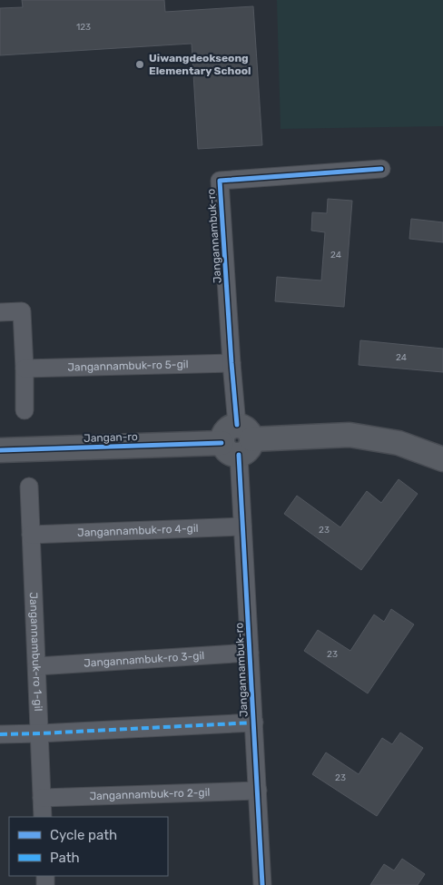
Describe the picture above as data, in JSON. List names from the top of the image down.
{
  "streets": {
    "street": [
      "Jangannambuk-ro",
      "Jangannambuk-ro 5-gil",
      "Jangan-ro",
      "Jangannambuk-ro 4-gil",
      "Jangannambuk-ro 1-gil",
      "Jangannambuk-ro 3-gil",
      "Jangannambuk-ro 2-gil"
    ]
  },
  "crossings": [
    ["Jangannambuk-ro", "Jangannambuk-ro 5-gil"],
    ["Jangannambuk-ro", "Jangan-ro"],
    ["Jangannambuk-ro", "Jangannambuk-ro 4-gil"],
    ["Jangannambuk-ro", "Jangannambuk-ro 3-gil"],
    ["Jangannambuk-ro", "Jangannambuk-ro 2-gil"],
    ["Jangannambuk-ro 4-gil", "Jangannambuk-ro 1-gil"],
    ["Jangannambuk-ro 1-gil", "Jangannambuk-ro 3-gil"],
    ["Jangannambuk-ro 1-gil", "Jangannambuk-ro 2-gil"]
  ],
  "places": ["Uiwangdeokseong Elementary School"],
  "house_numbers": [
    "123",
    "24",
    "24",
    "23",
    "23",
    "23"
  ],
  "legend": ["Cycle path", "Path"]
}
